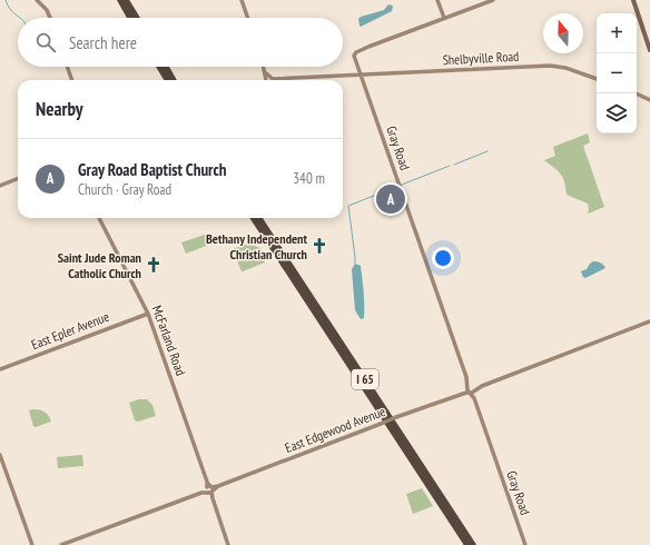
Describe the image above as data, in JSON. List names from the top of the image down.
{
  "streets": {
    "highway": ["I 65"],
    "main road": [
      "Shelbyville Road",
      "Gray Road",
      "East Epler Avenue",
      "McFarland Road",
      "East Edgewood Avenue"
    ]
  },
  "crossings": [
    ["Shelbyville Road", "Gray Road"],
    ["Gray Road", "East Edgewood Avenue"],
    ["East Epler Avenue", "McFarland Road"],
    ["McFarland Road", "East Edgewood Avenue"]
  ],
  "places": {
    "church": ["Bethany Independent Christian Church", "Saint Jude Roman Catholic Church"]
  },
  "north": "top",
  "page": {
    "map_buttons": ["+", "−"],
    "search": "Search here",
    "heading": "Nearby",
    "list": [
      {
        "mark": "A",
        "name": "Gray Road Baptist Church",
        "note": "Church · Gray Road",
        "value": "340 m"
      }
    ],
    "pins": "A"
  }
}
